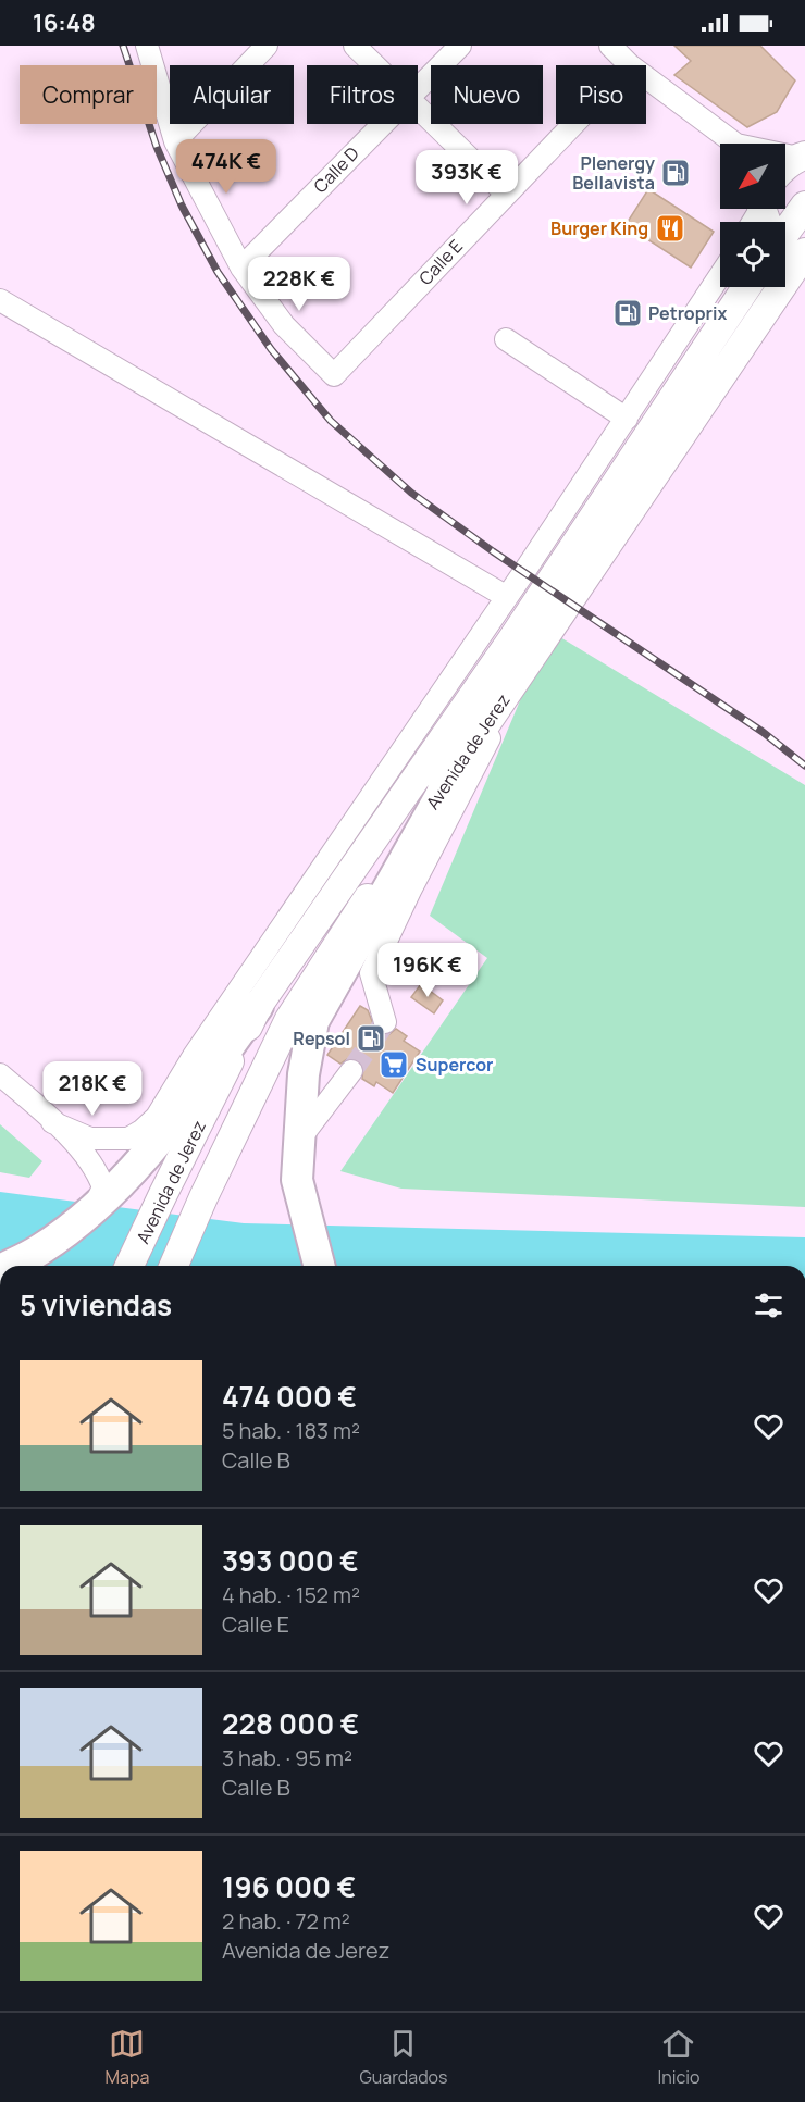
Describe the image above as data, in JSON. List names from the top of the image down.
{
  "streets": {
    "main road": ["Avenida de Jerez"],
    "street": ["Calle D", "Calle E"]
  },
  "crossings": [
    ["Calle D", "Calle E"]
  ],
  "places": {
    "fuel station": ["Plenergy Bellavista", "Petroprix", "Repsol"],
    "restaurant": ["Burger King"],
    "supermarket": ["Supercor"]
  },
  "north": "bottom left",
  "page": {
    "status": "16:48",
    "chip": [
      "Comprar",
      "Alquilar",
      "Filtros",
      "Nuevo",
      "Piso"
    ],
    "price": [
      "474K €",
      "393K €",
      "228K €",
      "196K €",
      "218K €"
    ],
    "heading": "5 viviendas",
    "list": [
      {
        "name": "474 000 €",
        "note": "5 hab. · 183 m² · Calle B"
      },
      {
        "name": "393 000 €",
        "note": "4 hab. · 152 m² · Calle E"
      },
      {
        "name": "228 000 €",
        "note": "3 hab. · 95 m² · Calle B"
      },
      {
        "name": "196 000 €",
        "note": "2 hab. · 72 m² · Avenida de Jerez"
      }
    ],
    "tabs": ["Mapa", "Guardados", "Inicio"]
  }
}
